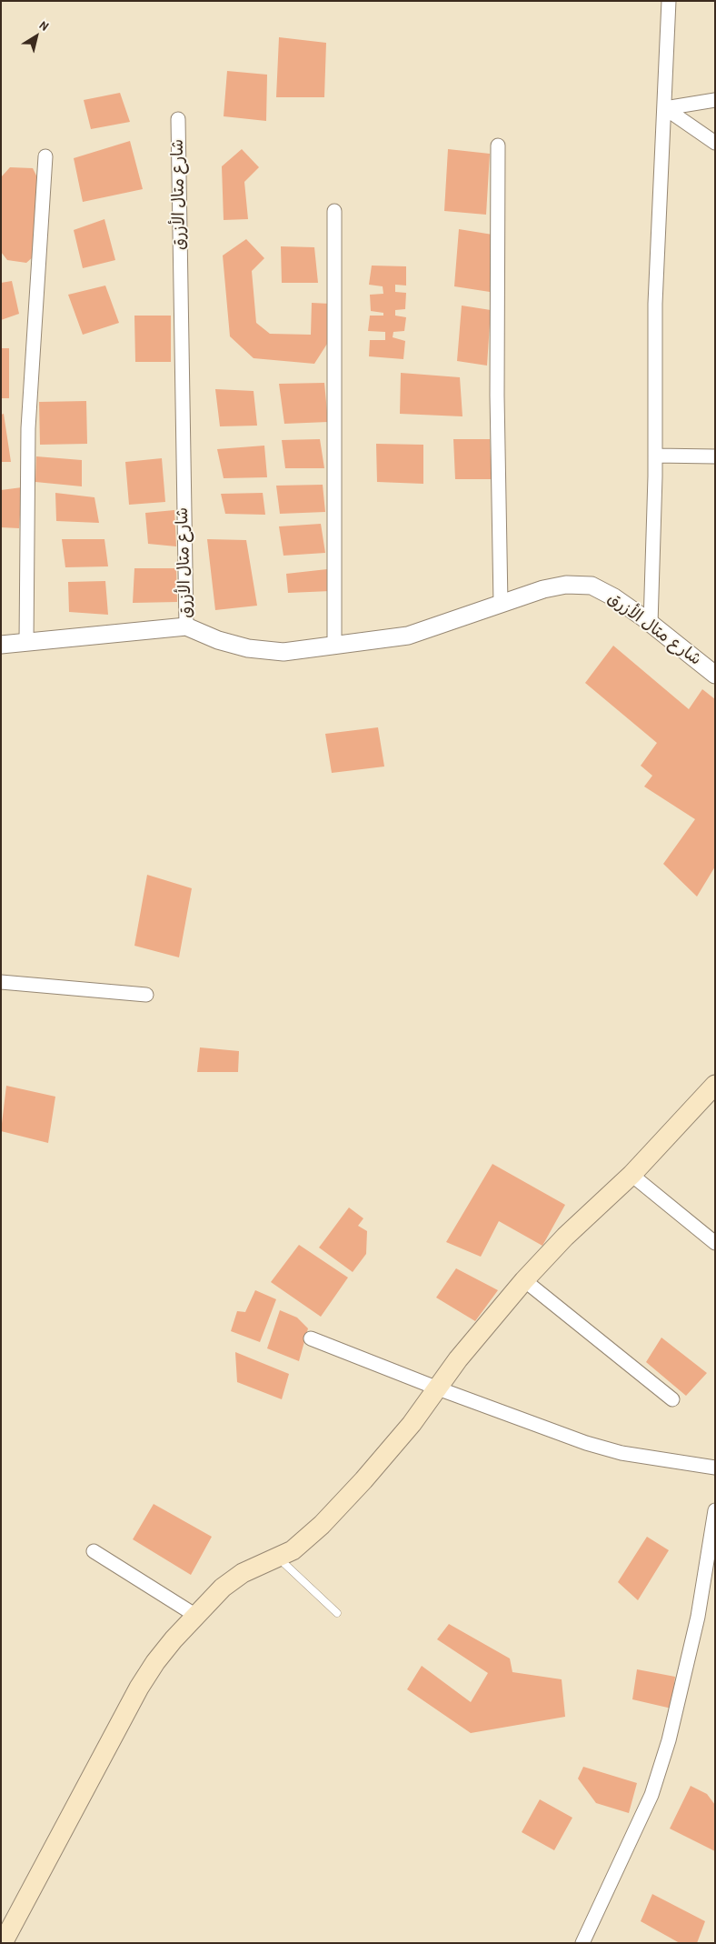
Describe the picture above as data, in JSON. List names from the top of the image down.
{
  "streets": {
    "street": ["شارع متال الأزرق"]
  },
  "north": "top right"
}
